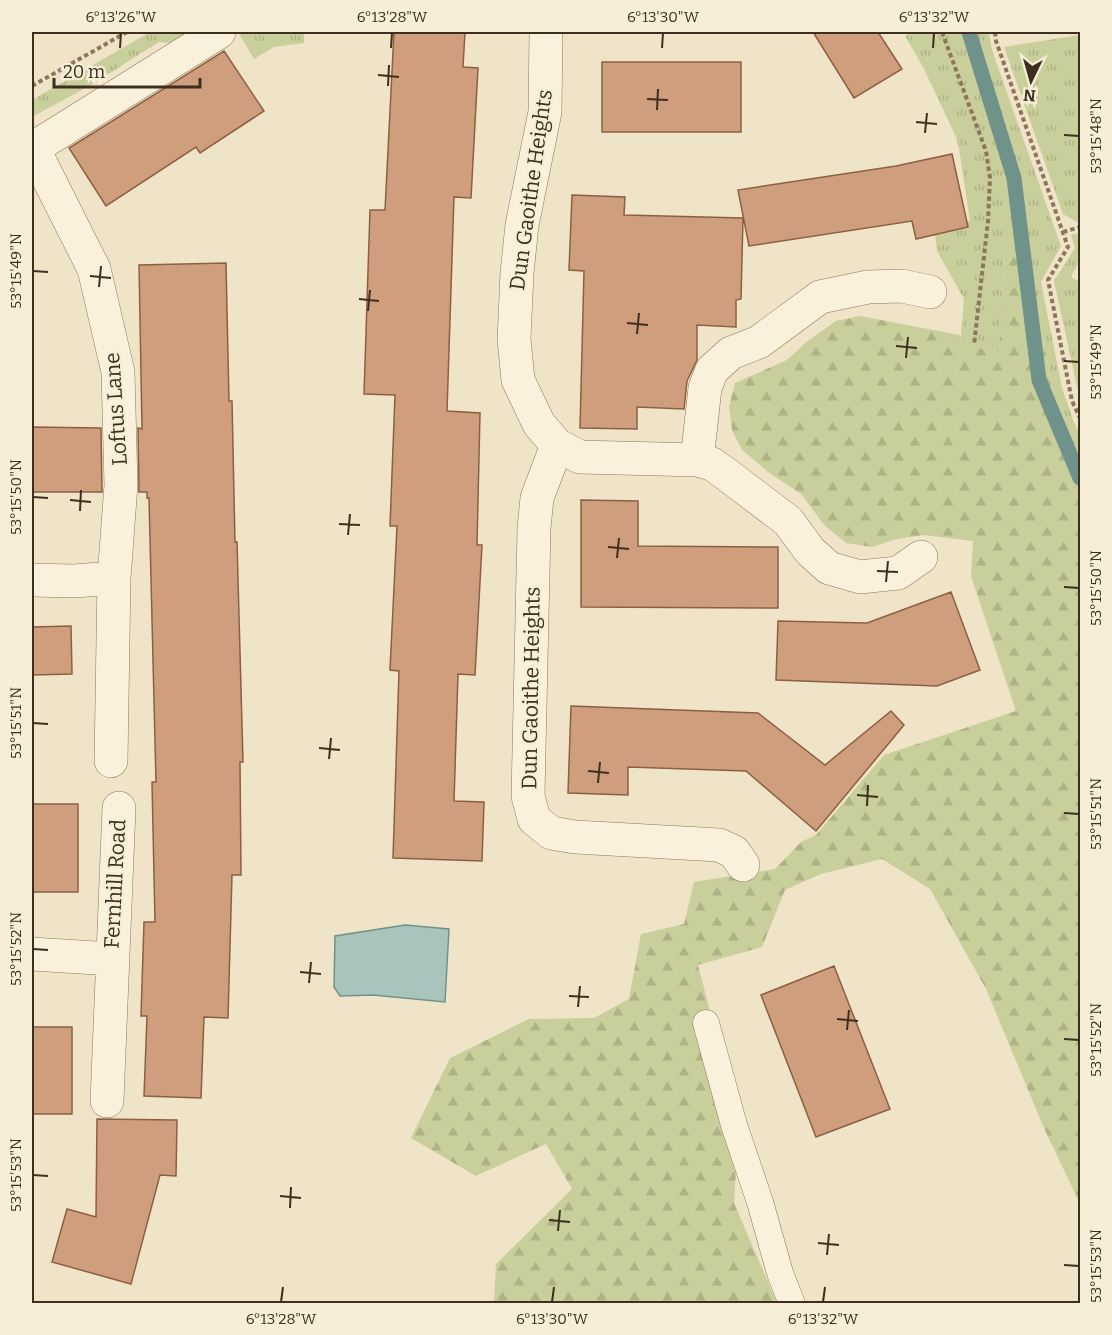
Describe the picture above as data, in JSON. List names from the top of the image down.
{
  "streets": {
    "street": ["Dun Gaoithe Heights", "Loftus Lane", "Fernhill Road"]
  },
  "scale_bar": "20 m",
  "north": "bottom",
  "coordinates": [
    "6°13'26\"W",
    "6°13'28\"W",
    "6°13'30\"W",
    "6°13'32\"W",
    "53°15'48\"N",
    "53°15'49\"N",
    "53°15'50\"N",
    "53°15'51\"N",
    "53°15'52\"N",
    "53°15'53\"N"
  ]
}
